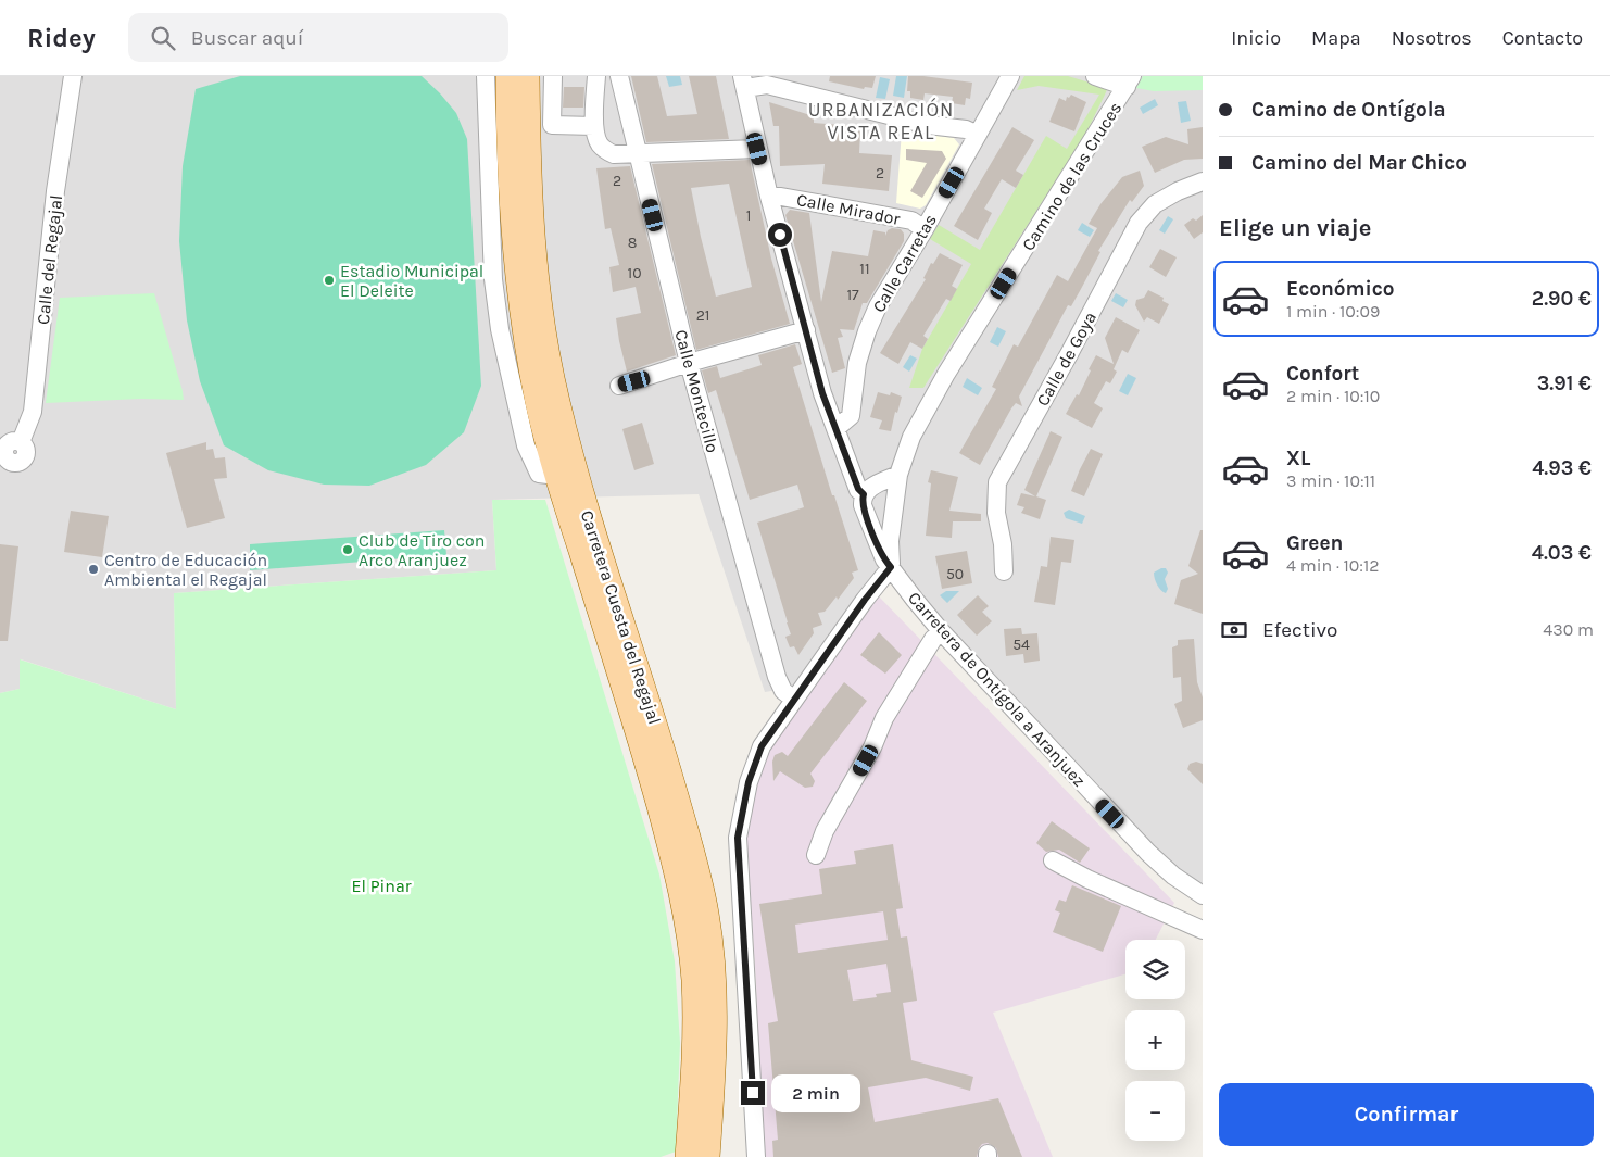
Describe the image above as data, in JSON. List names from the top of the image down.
{
  "streets": {
    "main road": ["Carretera Cuesta del Regajal"],
    "street": [
      "Camino de las Cruces",
      "Calle Mirador",
      "Calle del Regajal",
      "Calle Carretas",
      "Calle de Goya",
      "Calle Montecillo",
      "Carretera de Ontígola a Aranjuez"
    ]
  },
  "crossings": [
    ["Calle Mirador", "Calle Carretas"],
    ["Calle Mirador", "Carretera de Ontígola a Aranjuez"],
    ["Calle Carretas", "Carretera de Ontígola a Aranjuez"]
  ],
  "districts": ["URBANIZACIÓN VISTA REAL"],
  "parks": ["El Pinar"],
  "places": ["Estadio Municipal El Deleite", "Club de Tiro con Arco Aranjuez", "Centro de Educación Ambiental el Regajal"],
  "house_numbers": [
    "2",
    "2",
    "1",
    "8",
    "11",
    "10",
    "17",
    "21",
    "50",
    "54"
  ],
  "page": {
    "header": "Ridey",
    "search": "Buscar aquí",
    "nav": [
      "Inicio",
      "Mapa",
      "Nosotros",
      "Contacto"
    ],
    "banner": ["Camino de Ontígola", "Camino del Mar Chico"],
    "heading": "Elige un viaje",
    "list": [
      {
        "name": "Económico",
        "note": "1 min · 10:09",
        "value": "2.90 €"
      },
      {
        "name": "Confort",
        "note": "2 min · 10:10",
        "value": "3.91 €"
      },
      {
        "name": "XL",
        "note": "3 min · 10:11",
        "value": "4.93 €"
      },
      {
        "name": "Green",
        "note": "4 min · 10:12",
        "value": "4.03 €"
      }
    ],
    "pay": ["Efectivo", "430 m"],
    "map_buttons": ["+", "−"],
    "buttons": "Confirmar",
    "bubble": "2 min"
  }
}
